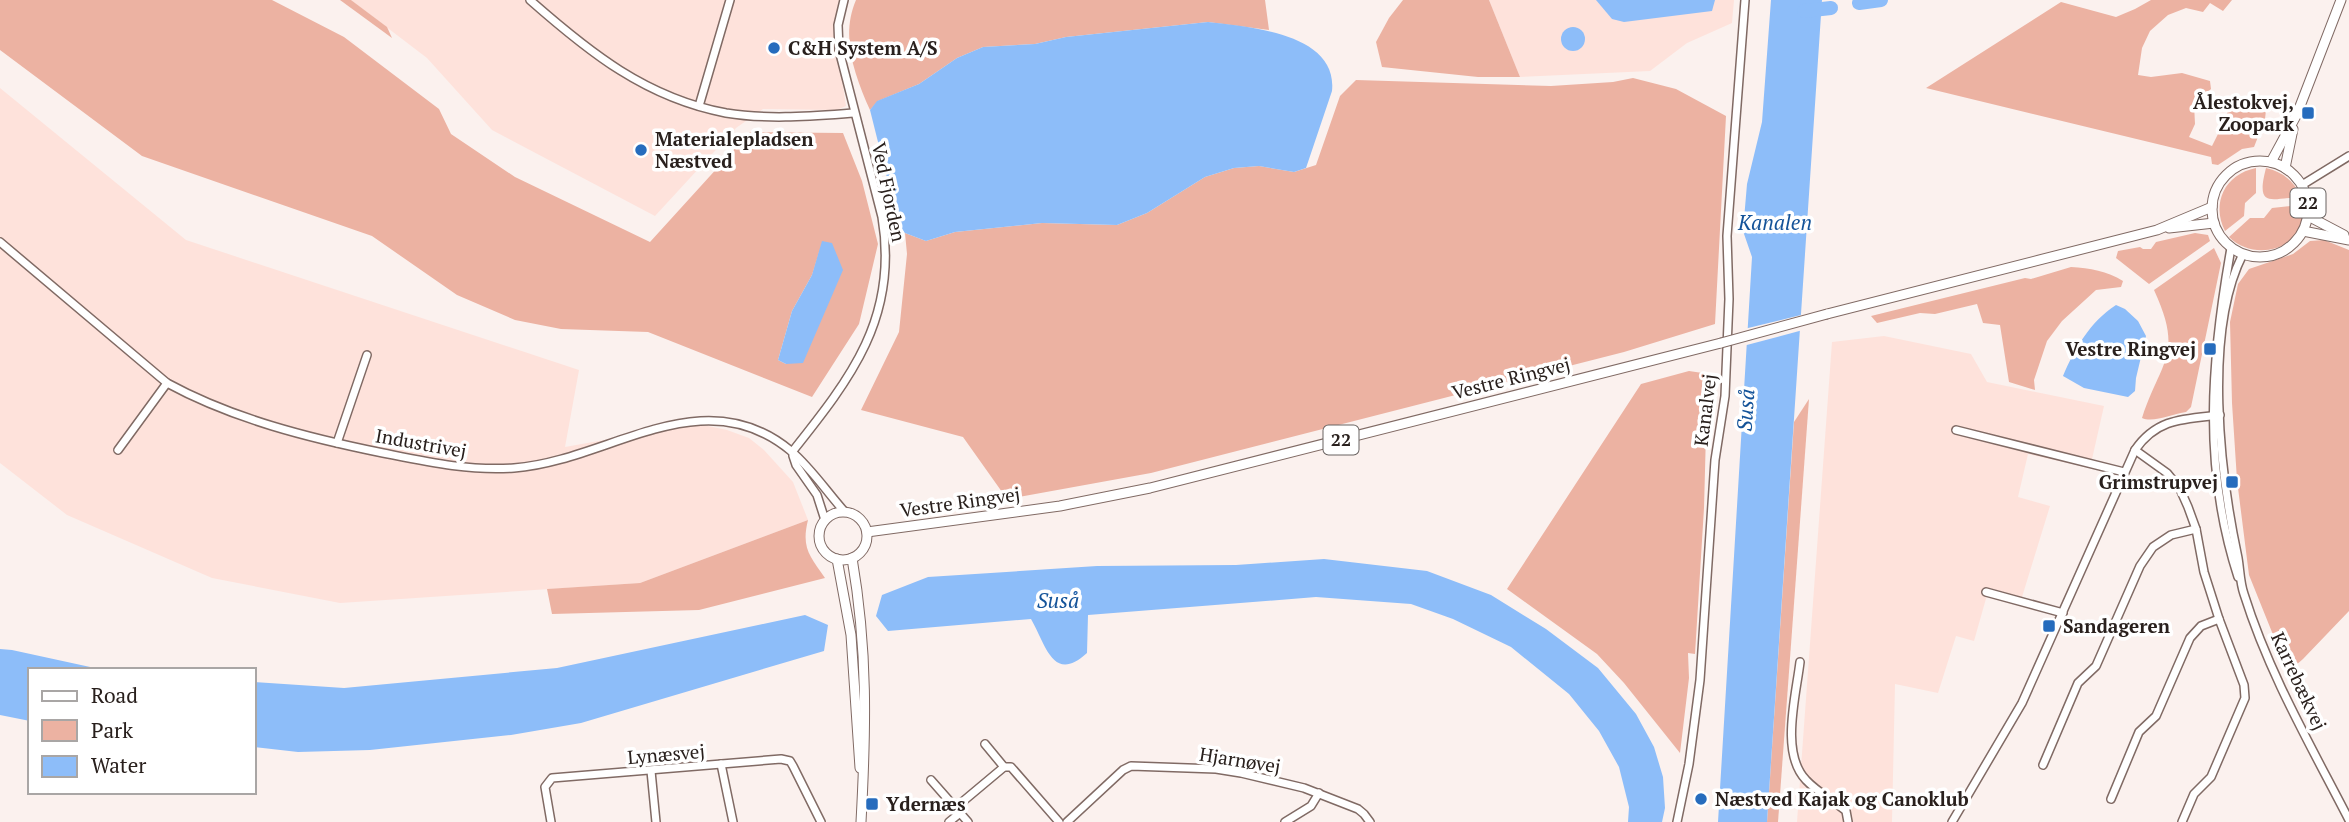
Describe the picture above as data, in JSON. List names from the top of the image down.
{
  "streets": {
    "main road": ["22", "Vestre Ringvej"],
    "street": [
      "Ved Fjorden",
      "Kanalvej",
      "Industrivej",
      "Karrebækvej",
      "Lynæsvej",
      "Hjarnøvej"
    ]
  },
  "crossings": [
    ["Ved Fjorden", "Industrivej"],
    ["22", "Vestre Ringvej"],
    ["22", "Karrebækvej"],
    ["Vestre Ringvej", "Industrivej"],
    ["Vestre Ringvej", "Karrebækvej"]
  ],
  "water": ["Kanalen", "Suså"],
  "places": {
    "other": ["C&H System A/S", "Materialepladsen Næstved", "Næstved Kajak og Canoklub"],
    "transit": [
      "Ålestokvej, Zoopark",
      "Vestre Ringvej",
      "Grimstrupvej",
      "Sandageren",
      "Ydernæs"
    ]
  },
  "legend": ["Road", "Park", "Water"]
}
